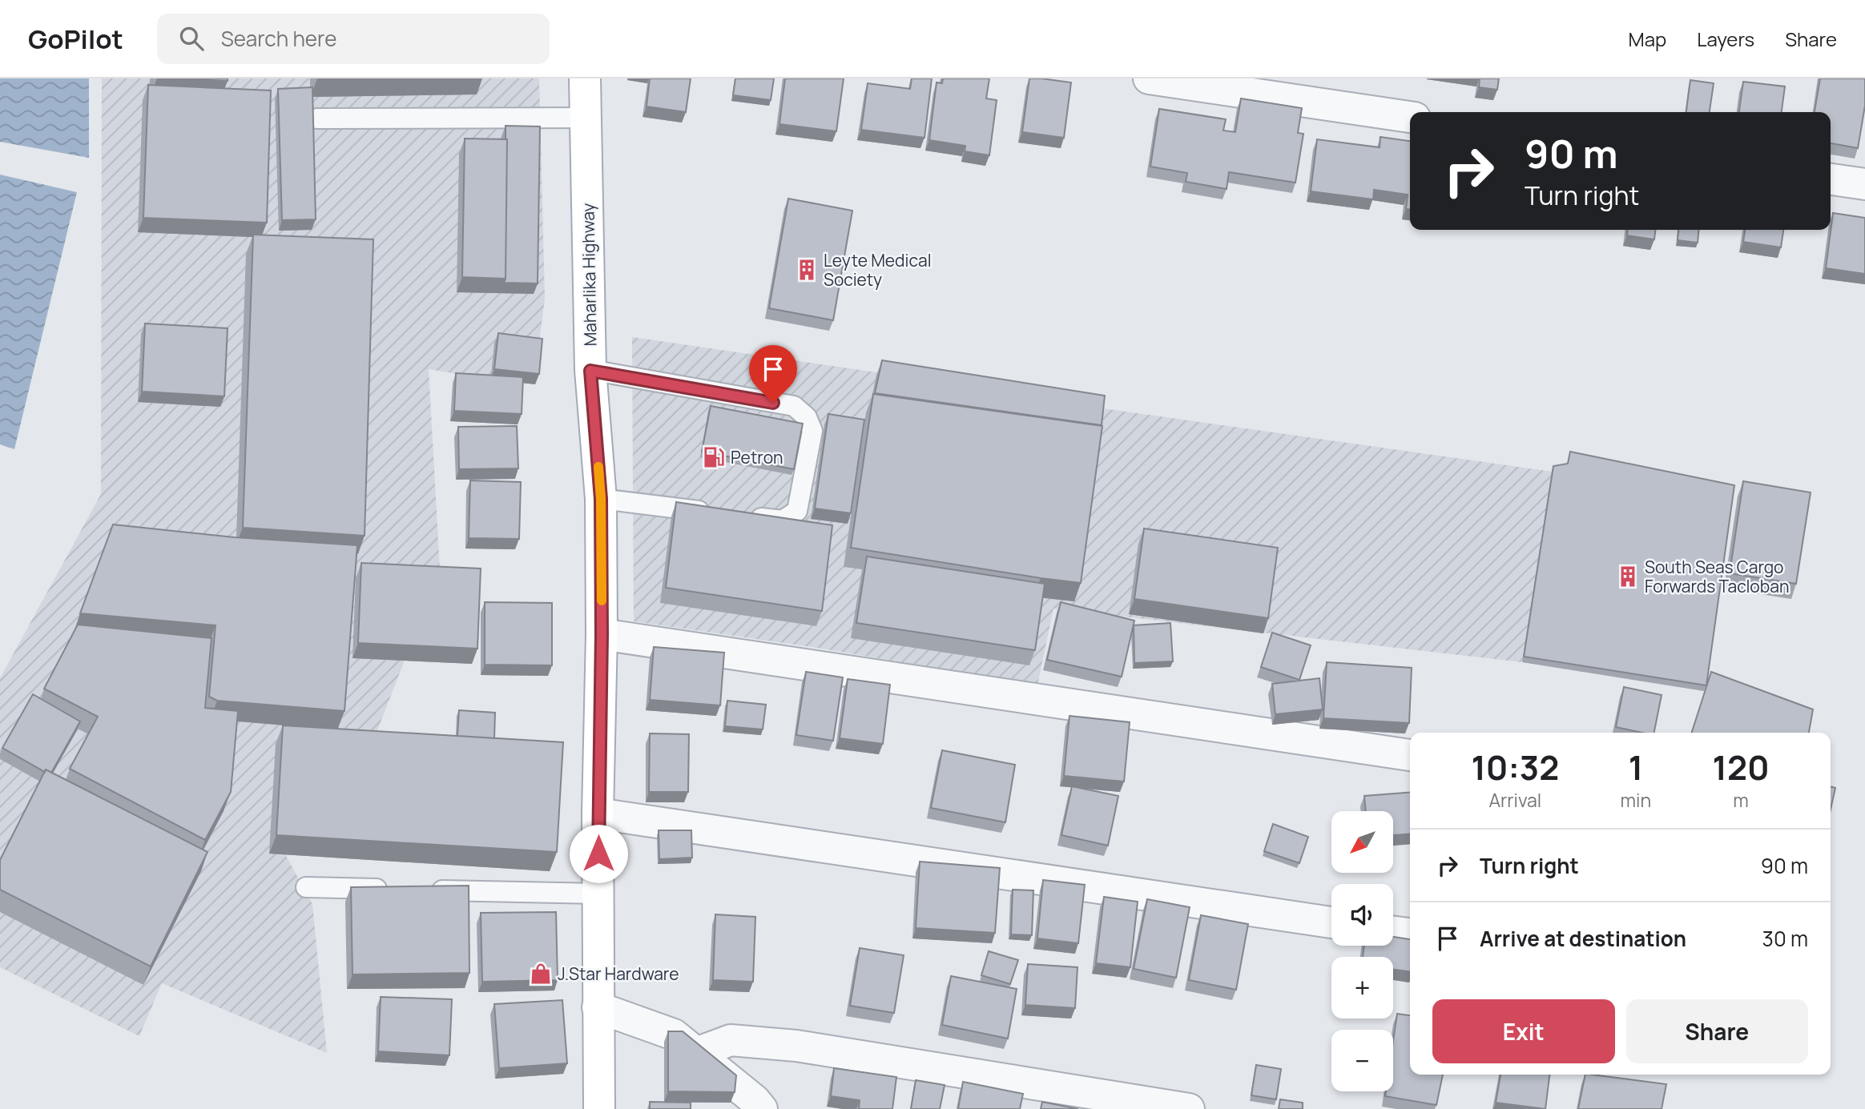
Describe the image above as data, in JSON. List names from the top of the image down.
{
  "streets": {
    "main road": ["Maharlika Highway"]
  },
  "places": {
    "building": ["Leyte Medical Society", "South Seas Cargo Forwards Tacloban"],
    "fuel station": ["Petron"],
    "shop": ["J.Star Hardware"]
  },
  "north": "bottom left",
  "page": {
    "header": "GoPilot",
    "search": "Search here",
    "nav": ["Map", "Layers", "Share"],
    "turn": ["90 m", "Turn right"],
    "eta": [
      "10:32",
      "Arrival",
      "1",
      "min",
      "120",
      "m"
    ],
    "map_buttons": ["+", "−"],
    "list": [
      {
        "name": "Turn right",
        "value": "90 m"
      },
      {
        "name": "Arrive at destination",
        "value": "30 m"
      }
    ],
    "buttons": ["Exit", "Share"]
  }
}
